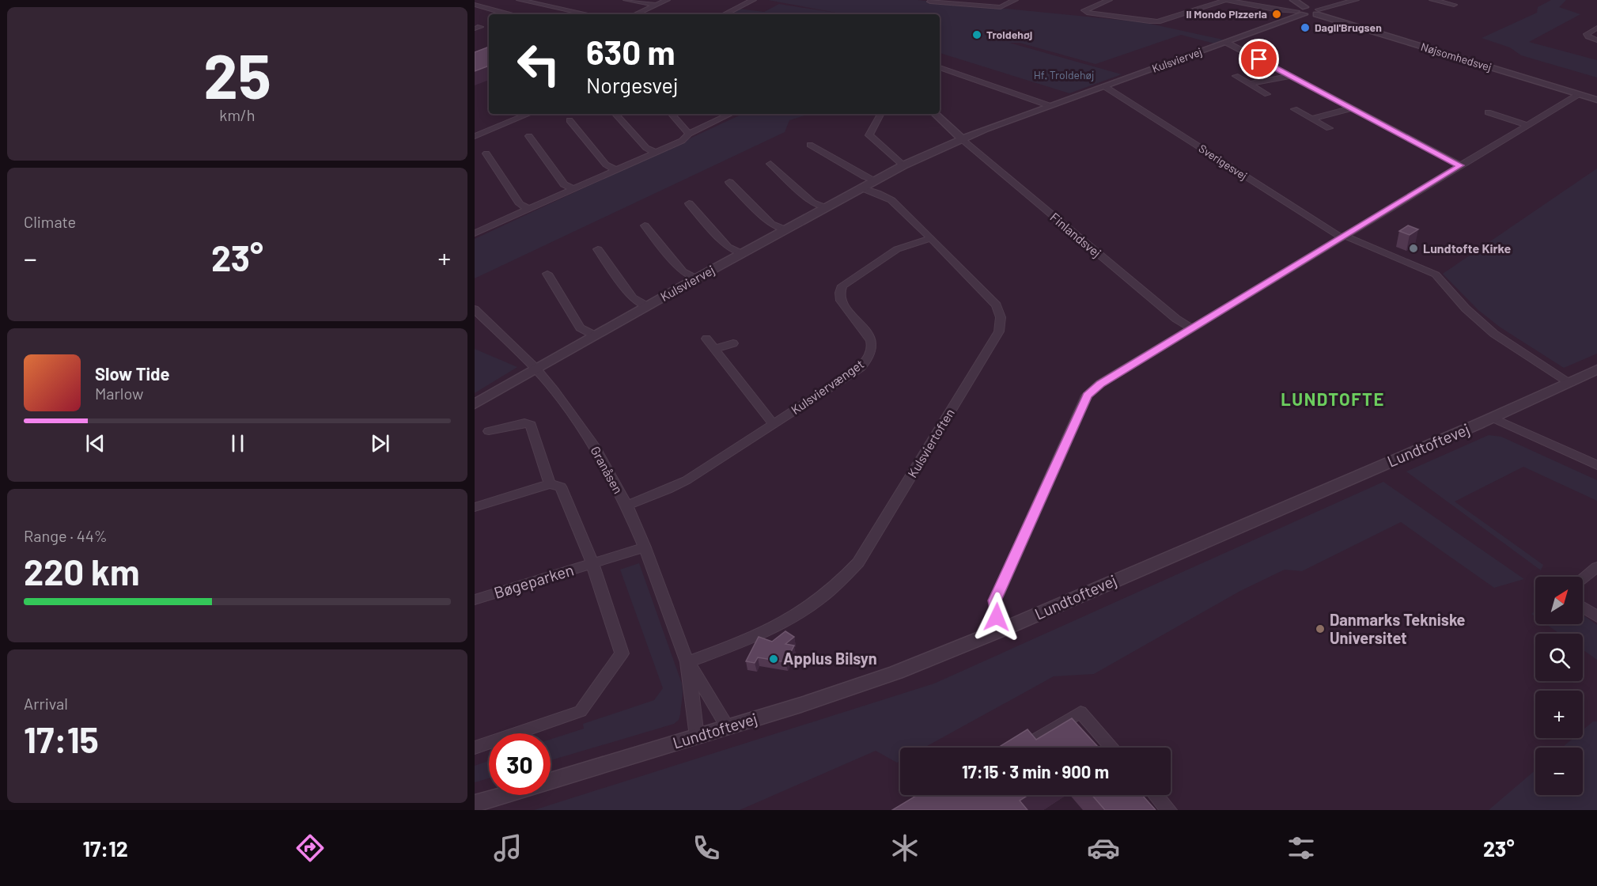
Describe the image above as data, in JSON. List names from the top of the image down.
{
  "streets": {
    "street": [
      "Nøjsomhedsvej",
      "Kulsviervej",
      "Sverigesvej",
      "Finlandsvej",
      "Kulsviervænget",
      "Kulsviertoften",
      "Lundtoftevej",
      "Granåsen",
      "Bøgeparken"
    ]
  },
  "crossings": [
    ["Nøjsomhedsvej", "Kulsviervej"],
    ["Kulsviervej", "Sverigesvej"],
    ["Kulsviervej", "Finlandsvej"],
    ["Kulsviervej", "Kulsviertoften"],
    ["Kulsviervej", "Granåsen"],
    ["Sverigesvej", "Lundtoftevej"],
    ["Kulsviervænget", "Kulsviertoften"],
    ["Kulsviervænget", "Granåsen"],
    ["Kulsviertoften", "Granåsen"],
    ["Lundtoftevej", "Granåsen"],
    ["Granåsen", "Bøgeparken"]
  ],
  "districts": ["LUNDTOFTE"],
  "parks": ["Hf. Troldehøj"],
  "places": [
    "Il Mondo Pizzeria",
    "Dagli'Brugsen",
    "Troldehøj",
    "Lundtofte Kirke",
    "Danmarks Tekniske Universitet",
    "Applus Bilsyn"
  ],
  "north": "top right",
  "page": {
    "tile": [
      ["25", "km/h"],
      "Climate",
      ["Range · 44%", "220 km"],
      ["Arrival", "17:15"]
    ],
    "turn": ["630 m", "Norgesvej"],
    "heat": ["−", "23°", "+"],
    "song": ["Slow Tide", "Marlow"],
    "map_buttons": ["+", "−"],
    "limit": "30",
    "trip": "17:15 · 3 min · 900 m",
    "tabs": ["17:12", "23°"]
  }
}
